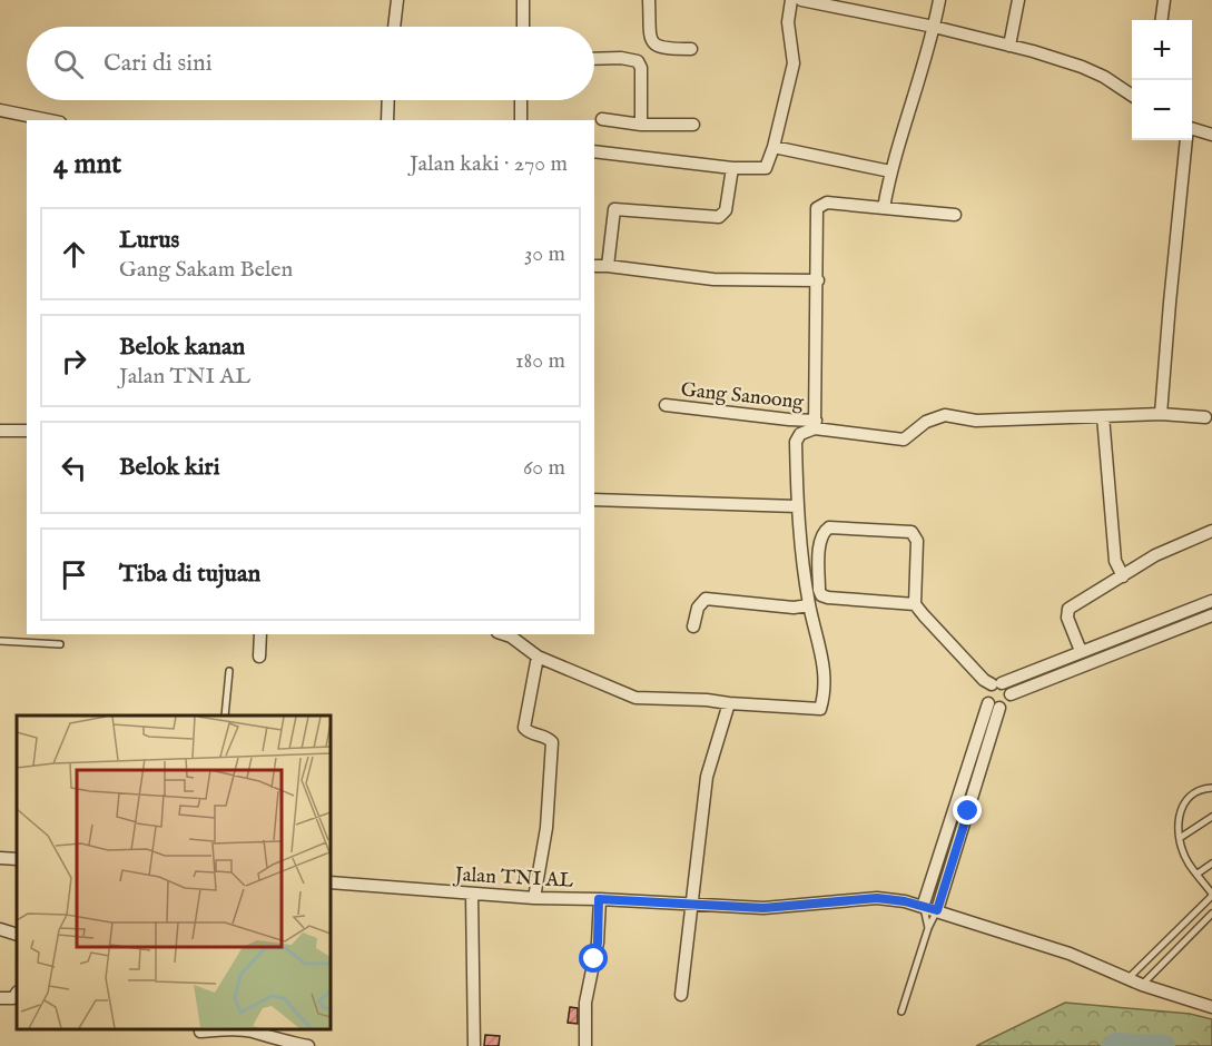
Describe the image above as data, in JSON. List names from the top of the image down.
{
  "streets": {
    "street": ["Gang Sanoong", "Jalan TNI AL"]
  },
  "page": {
    "map_buttons": ["+", "−"],
    "search": "Cari di sini",
    "heading": ["4 mnt", "Jalan kaki · 270 m"],
    "list": [
      ["Lurus", "Gang Sakam Belen", "30 m"],
      ["Belok kanan", "Jalan TNI AL", "180 m"],
      ["Belok kiri", "60 m"],
      "Tiba di tujuan"
    ]
  }
}
